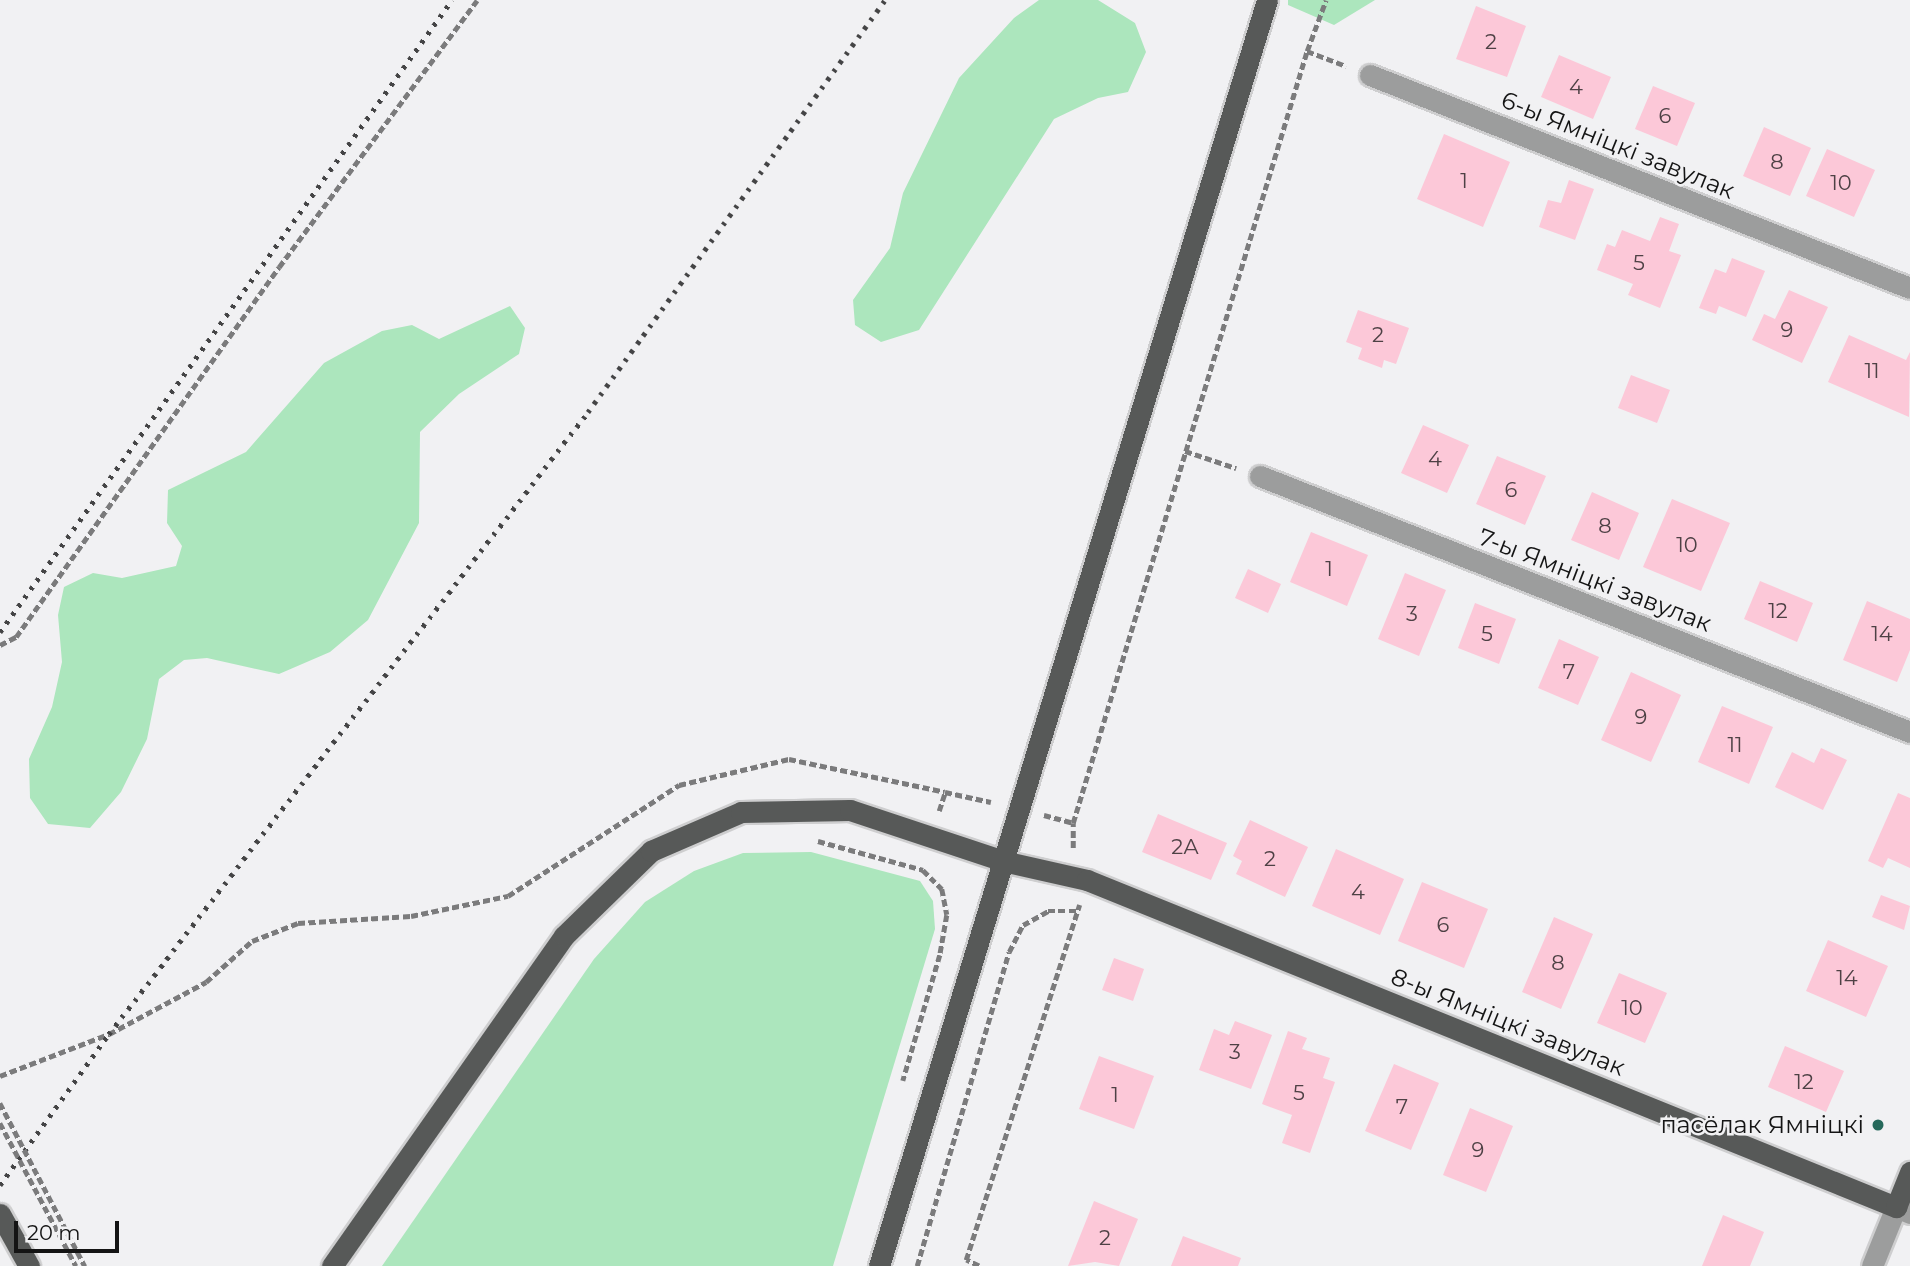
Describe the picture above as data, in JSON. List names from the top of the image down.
{
  "streets": {
    "main road": ["8-ы Ямніцкі завулак"],
    "street": ["6-ы Ямніцкі завулак", "7-ы Ямніцкі завулак"]
  },
  "places": ["пасёлак Ямніцкі"],
  "house_numbers": [
    "2",
    "4",
    "6",
    "8",
    "1",
    "10",
    "5",
    "9",
    "2",
    "11",
    "4",
    "6",
    "8",
    "10",
    "1",
    "12",
    "3",
    "5",
    "14",
    "7",
    "9",
    "11",
    "2А",
    "2",
    "4",
    "6",
    "8",
    "14",
    "10",
    "3",
    "12",
    "5",
    "1",
    "7",
    "9",
    "2"
  ],
  "scale_bar": "20 m"
}
